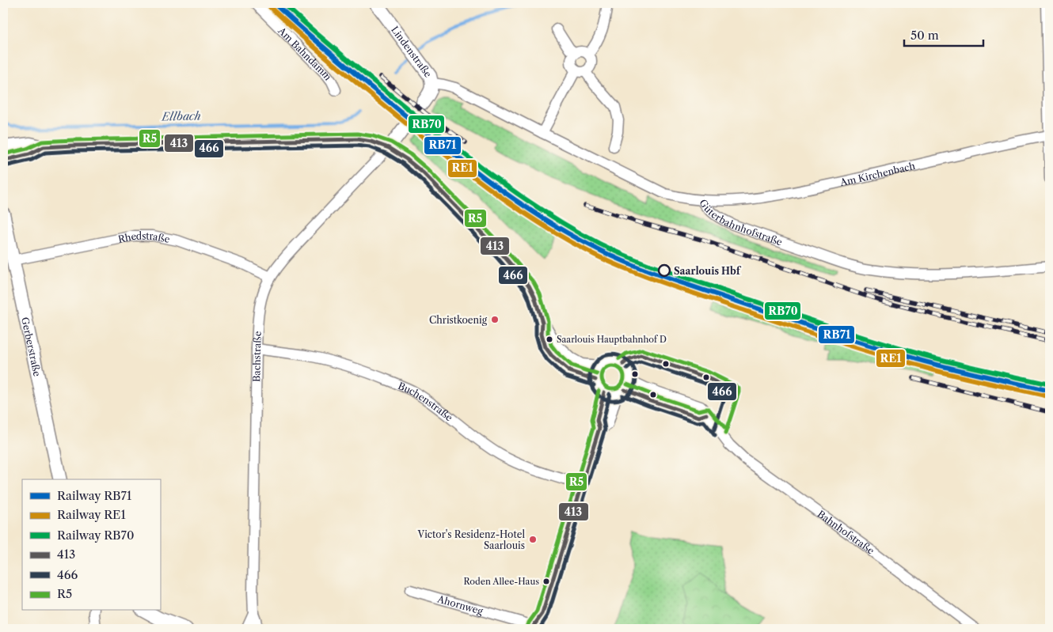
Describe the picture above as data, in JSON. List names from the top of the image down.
{
  "streets": {
    "street": [
      "Lindenstraße",
      "Am Bahndamm",
      "Am Kirchenbach",
      "Güterbahnhofstraße",
      "Rhedstraße",
      "Gerberstraße",
      "Bachstraße",
      "Buchenstraße",
      "Bahnhofstraße",
      "Ahornweg"
    ]
  },
  "crossings": [
    ["Lindenstraße", "Güterbahnhofstraße"],
    ["Am Kirchenbach", "Güterbahnhofstraße"],
    ["Rhedstraße", "Gerberstraße"],
    ["Rhedstraße", "Bachstraße"],
    ["Bachstraße", "Buchenstraße"]
  ],
  "water": ["Ellbach"],
  "places": [
    "Saarlouis Hbf",
    "Christkoenig",
    "Saarlouis Hauptbahnhof D",
    "Victor's Residenz-Hotel Saarlouis",
    "Roden Allee-Haus"
  ],
  "lines": [
    "rail line RB71",
    "rail line RB70",
    "rail line RE1",
    "transit line R5",
    "transit line 413",
    "transit line 466"
  ],
  "legend": [
    "Railway RB71",
    "Railway RE1",
    "Railway RB70",
    "413",
    "466",
    "R5"
  ],
  "scale_bar": "50 m"
}
